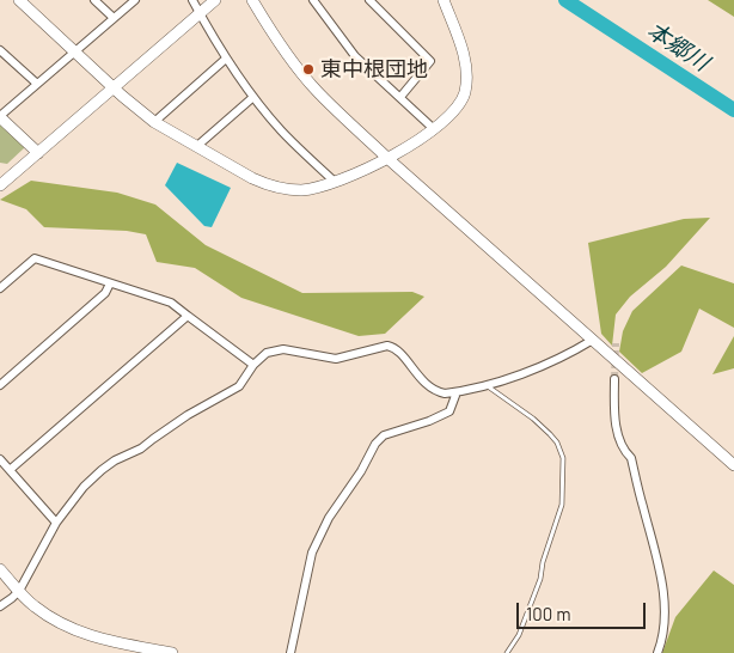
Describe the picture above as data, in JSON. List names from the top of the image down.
{
  "water": ["本郷川"],
  "places": ["東中根団地"],
  "scale_bar": "100 m"
}
